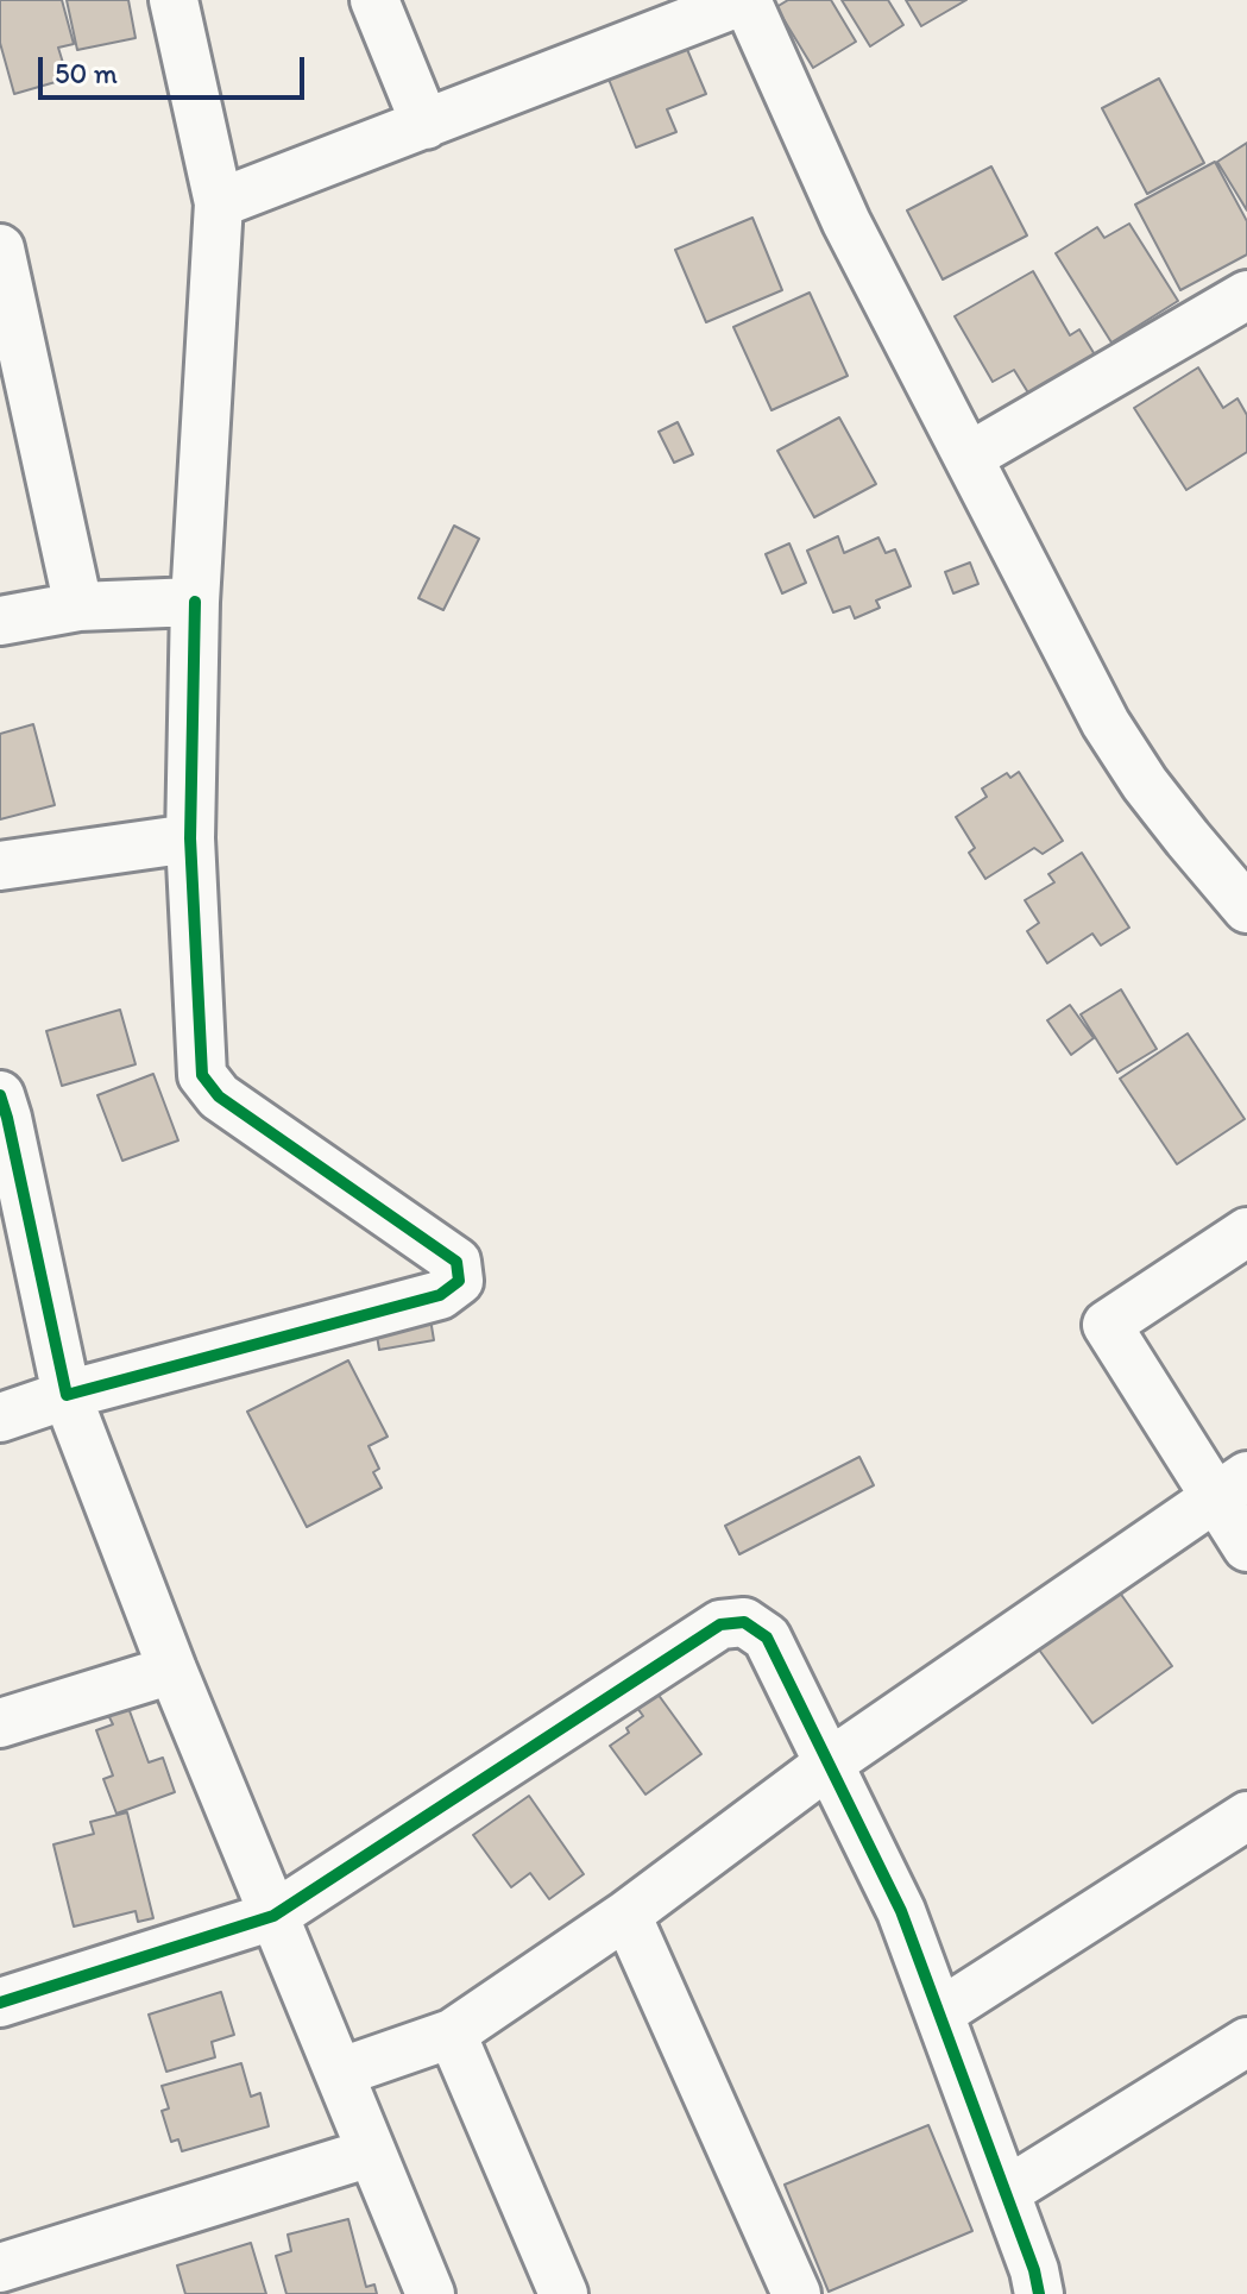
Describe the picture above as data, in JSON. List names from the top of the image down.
{
  "scale_bar": "50 m"
}
